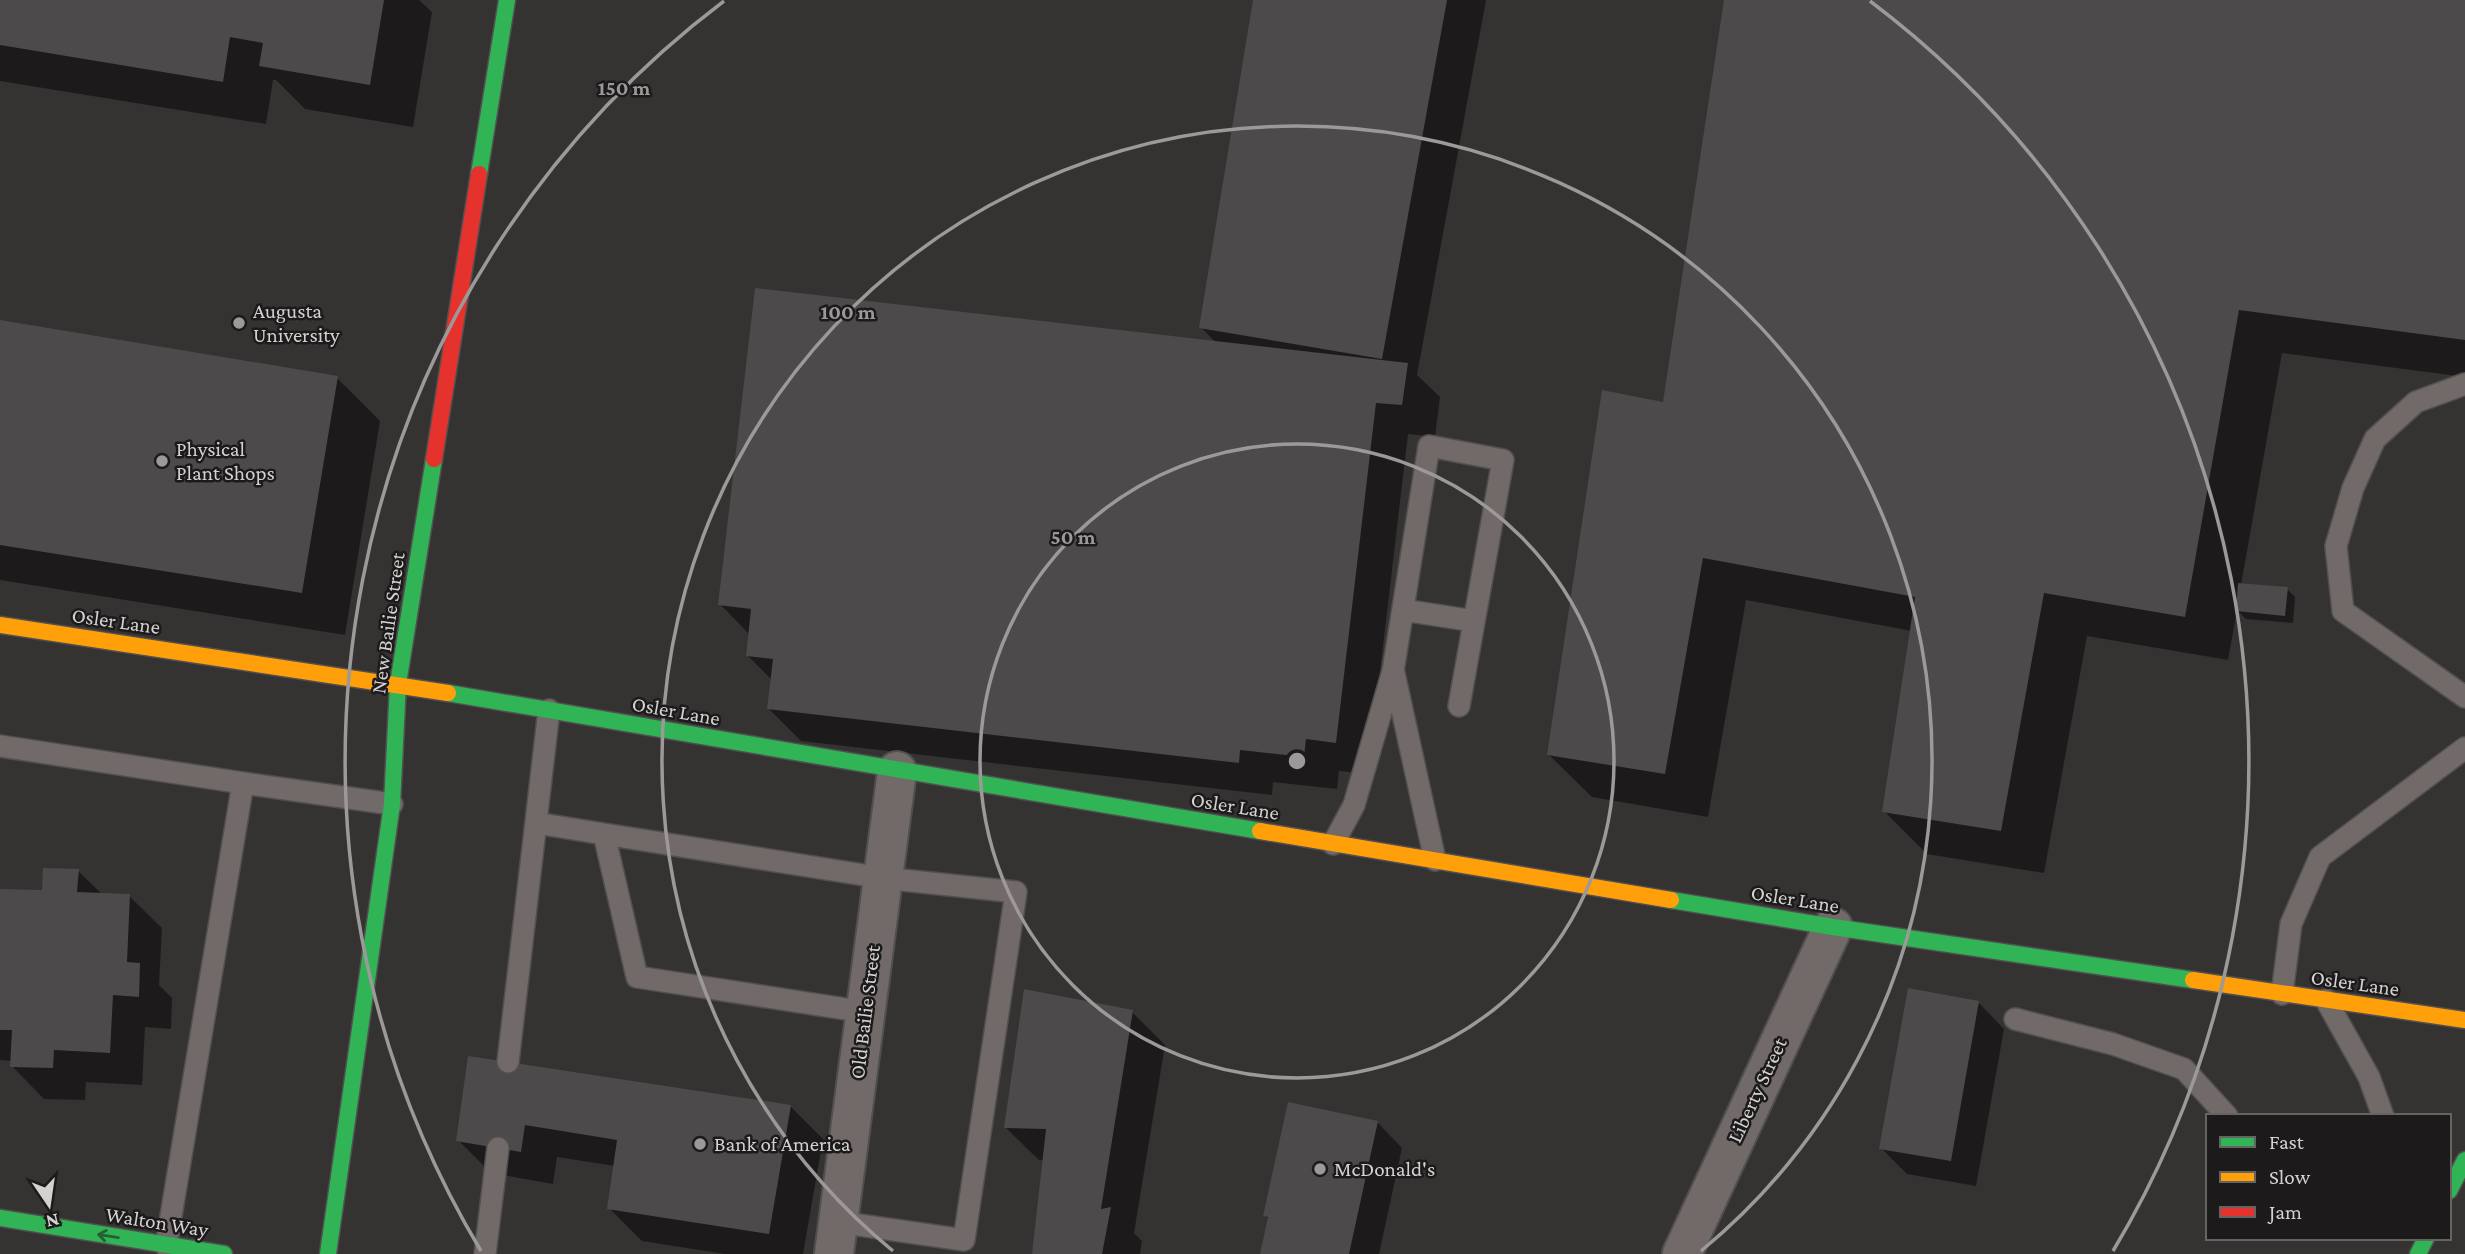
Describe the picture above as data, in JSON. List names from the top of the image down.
{
  "streets": {
    "street": [
      "Osler Lane",
      "New Bailie Street",
      "Old Bailie Street",
      "Liberty Street",
      "Walton Way"
    ]
  },
  "crossings": [
    ["Osler Lane", "New Bailie Street"],
    ["Osler Lane", "Old Bailie Street"],
    ["Osler Lane", "Liberty Street"]
  ],
  "one_way": ["Walton Way"],
  "places": [
    "Augusta University",
    "Physical Plant Shops",
    "Bank of America",
    "McDonald's"
  ],
  "legend": ["Fast", "Slow", "Jam"],
  "north": "bottom",
  "rings": ["150 m", "100 m", "50 m"]
}
